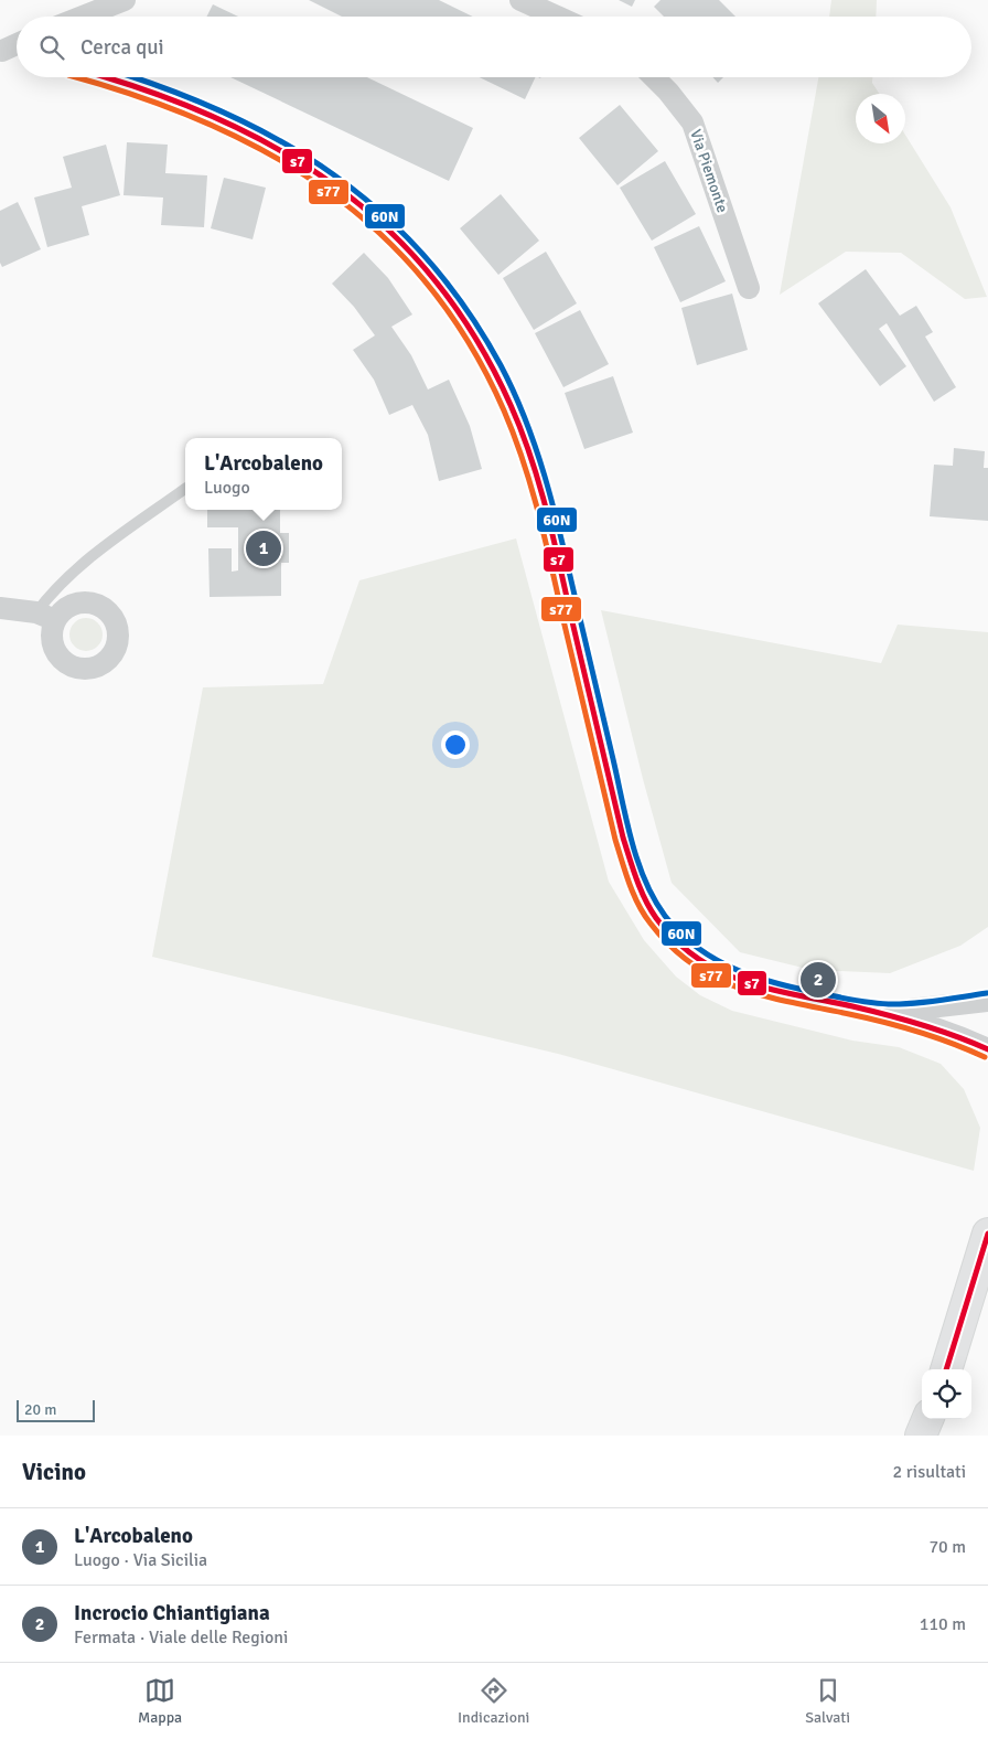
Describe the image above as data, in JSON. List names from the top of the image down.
{
  "streets": {
    "street": ["Via Piemonte"]
  },
  "lines": ["transit line s7", "transit line s77", "transit line 60N"],
  "scale_bar": "20 m",
  "north": "bottom right",
  "page": {
    "search": "Cerca qui",
    "popup": ["L'Arcobaleno", "Luogo"],
    "pins": ["1", "2"],
    "scale": "20 m",
    "heading": ["Vicino", "2 risultati"],
    "list": [
      {
        "mark": "1",
        "name": "L'Arcobaleno",
        "note": "Luogo · Via Sicilia",
        "value": "70 m"
      },
      {
        "mark": "2",
        "name": "Incrocio Chiantigiana",
        "note": "Fermata · Viale delle Regioni",
        "value": "110 m"
      }
    ],
    "nav": ["Mappa", "Indicazioni", "Salvati"]
  }
}
